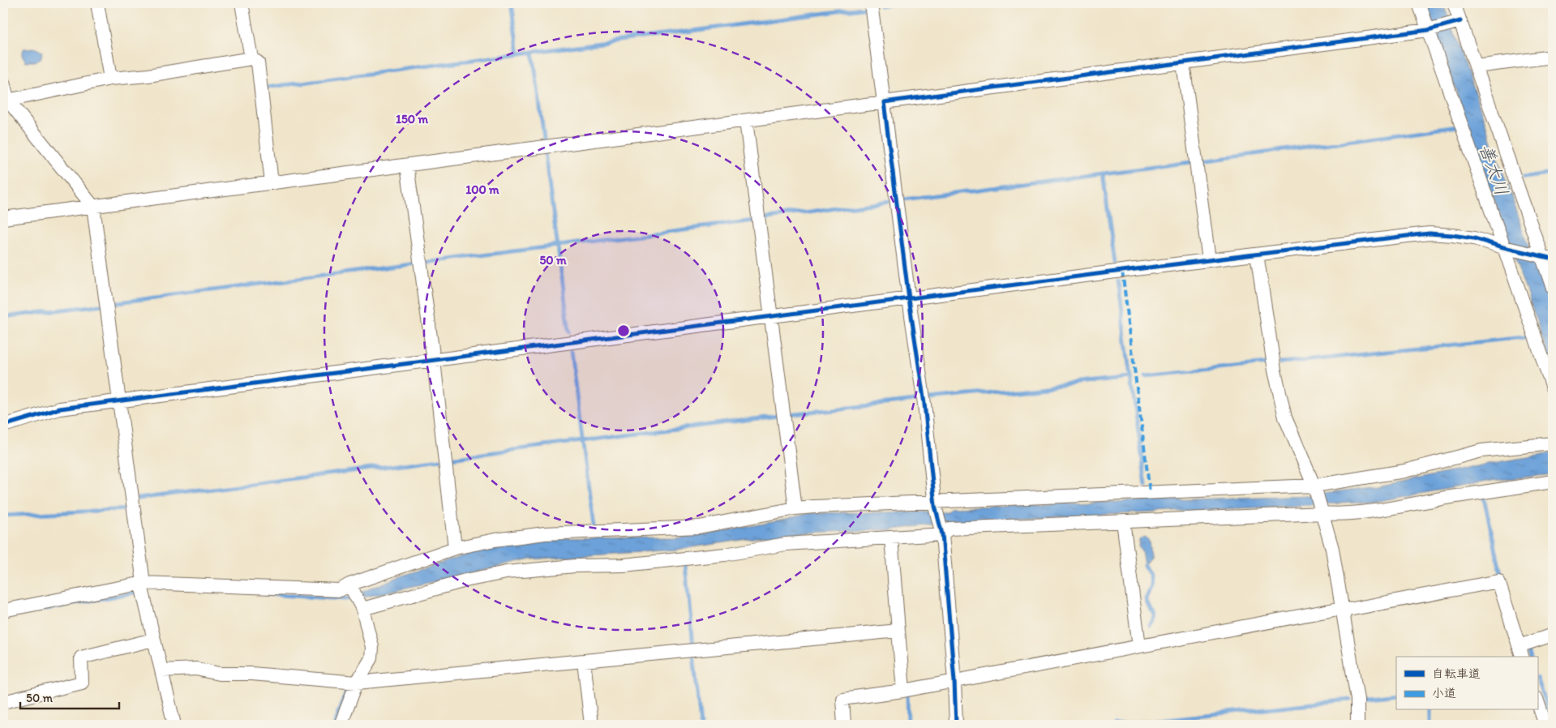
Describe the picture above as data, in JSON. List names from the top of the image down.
{
  "water": ["善太川"],
  "legend": ["自転車道", "小道"],
  "scale_bar": "50 m",
  "rings": ["150 m", "100 m", "50 m"]
}
